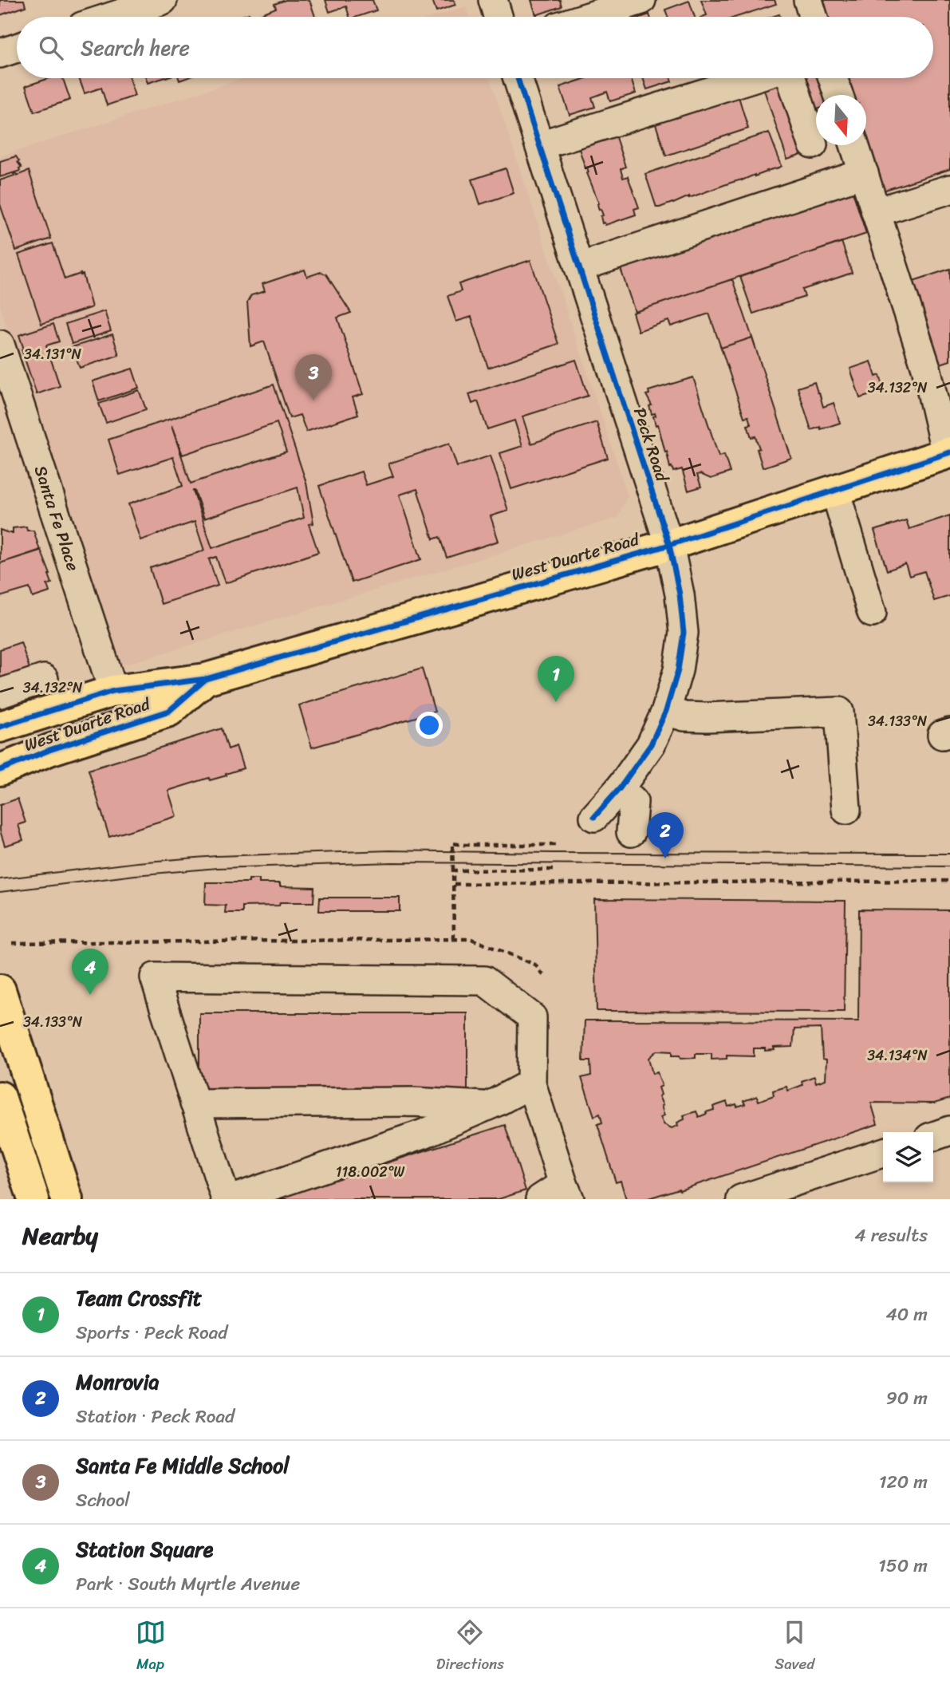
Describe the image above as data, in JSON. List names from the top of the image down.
{
  "streets": {
    "main road": ["West Duarte Road"],
    "street": ["Peck Road", "Santa Fe Place"]
  },
  "crossings": [
    ["Peck Road", "West Duarte Road"],
    ["Santa Fe Place", "West Duarte Road"]
  ],
  "north": "bottom",
  "page": {
    "search": "Search here",
    "pins": [
      "3",
      "1",
      "2",
      "4"
    ],
    "heading": ["Nearby", "4 results"],
    "list": [
      {
        "mark": "1",
        "name": "Team Crossfit",
        "note": "Sports · Peck Road",
        "value": "40 m"
      },
      {
        "mark": "2",
        "name": "Monrovia",
        "note": "Station · Peck Road",
        "value": "90 m"
      },
      {
        "mark": "3",
        "name": "Santa Fe Middle School",
        "note": "School",
        "value": "120 m"
      },
      {
        "mark": "4",
        "name": "Station Square",
        "note": "Park · South Myrtle Avenue",
        "value": "150 m"
      }
    ],
    "nav": ["Map", "Directions", "Saved"]
  },
  "coordinates": [
    "34.131°N",
    "34.132°N",
    "34.133°N",
    "34.134°N",
    "118.002°W"
  ]
}
